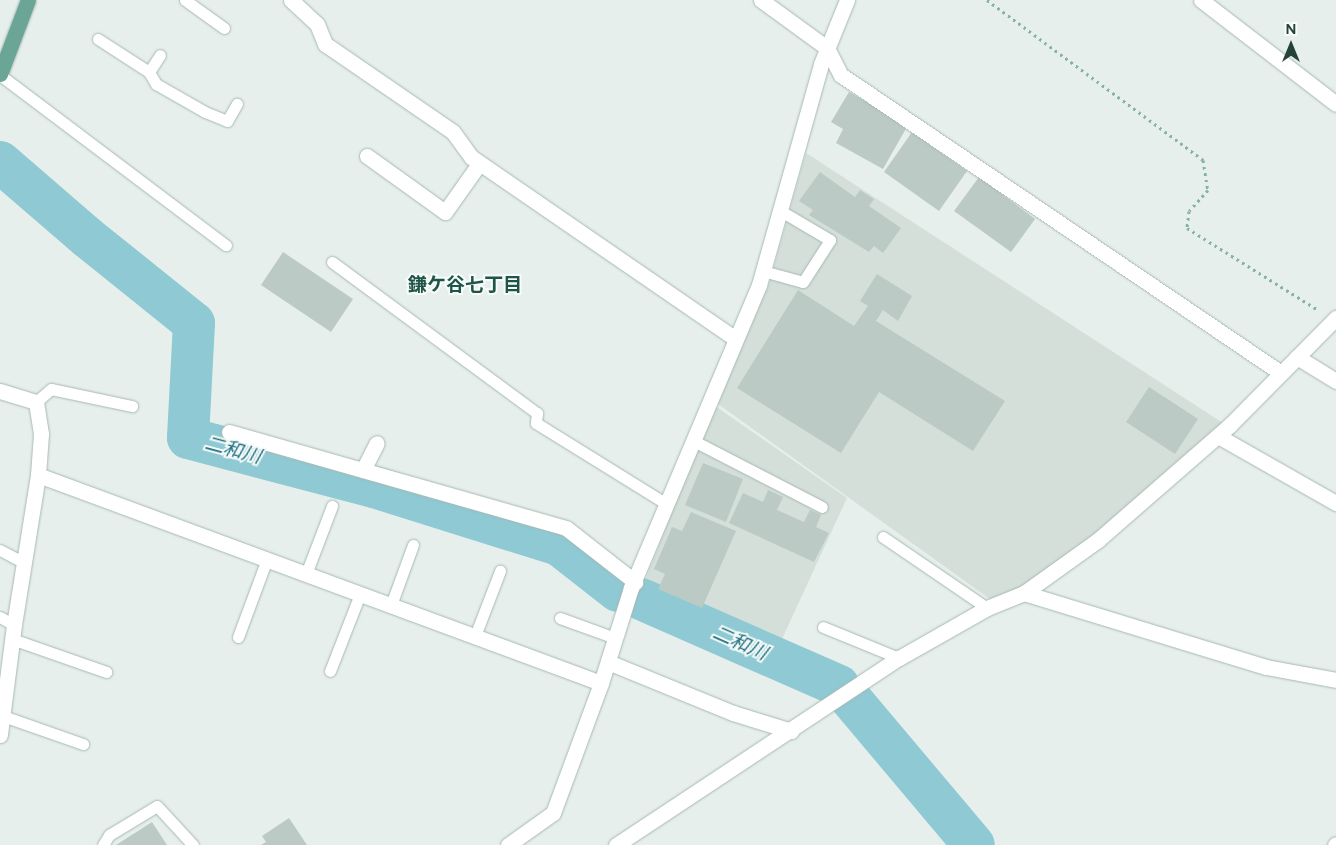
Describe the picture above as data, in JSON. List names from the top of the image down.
{
  "districts": ["鎌ケ谷七丁目"],
  "water": ["二和川"],
  "north": "top"
}
